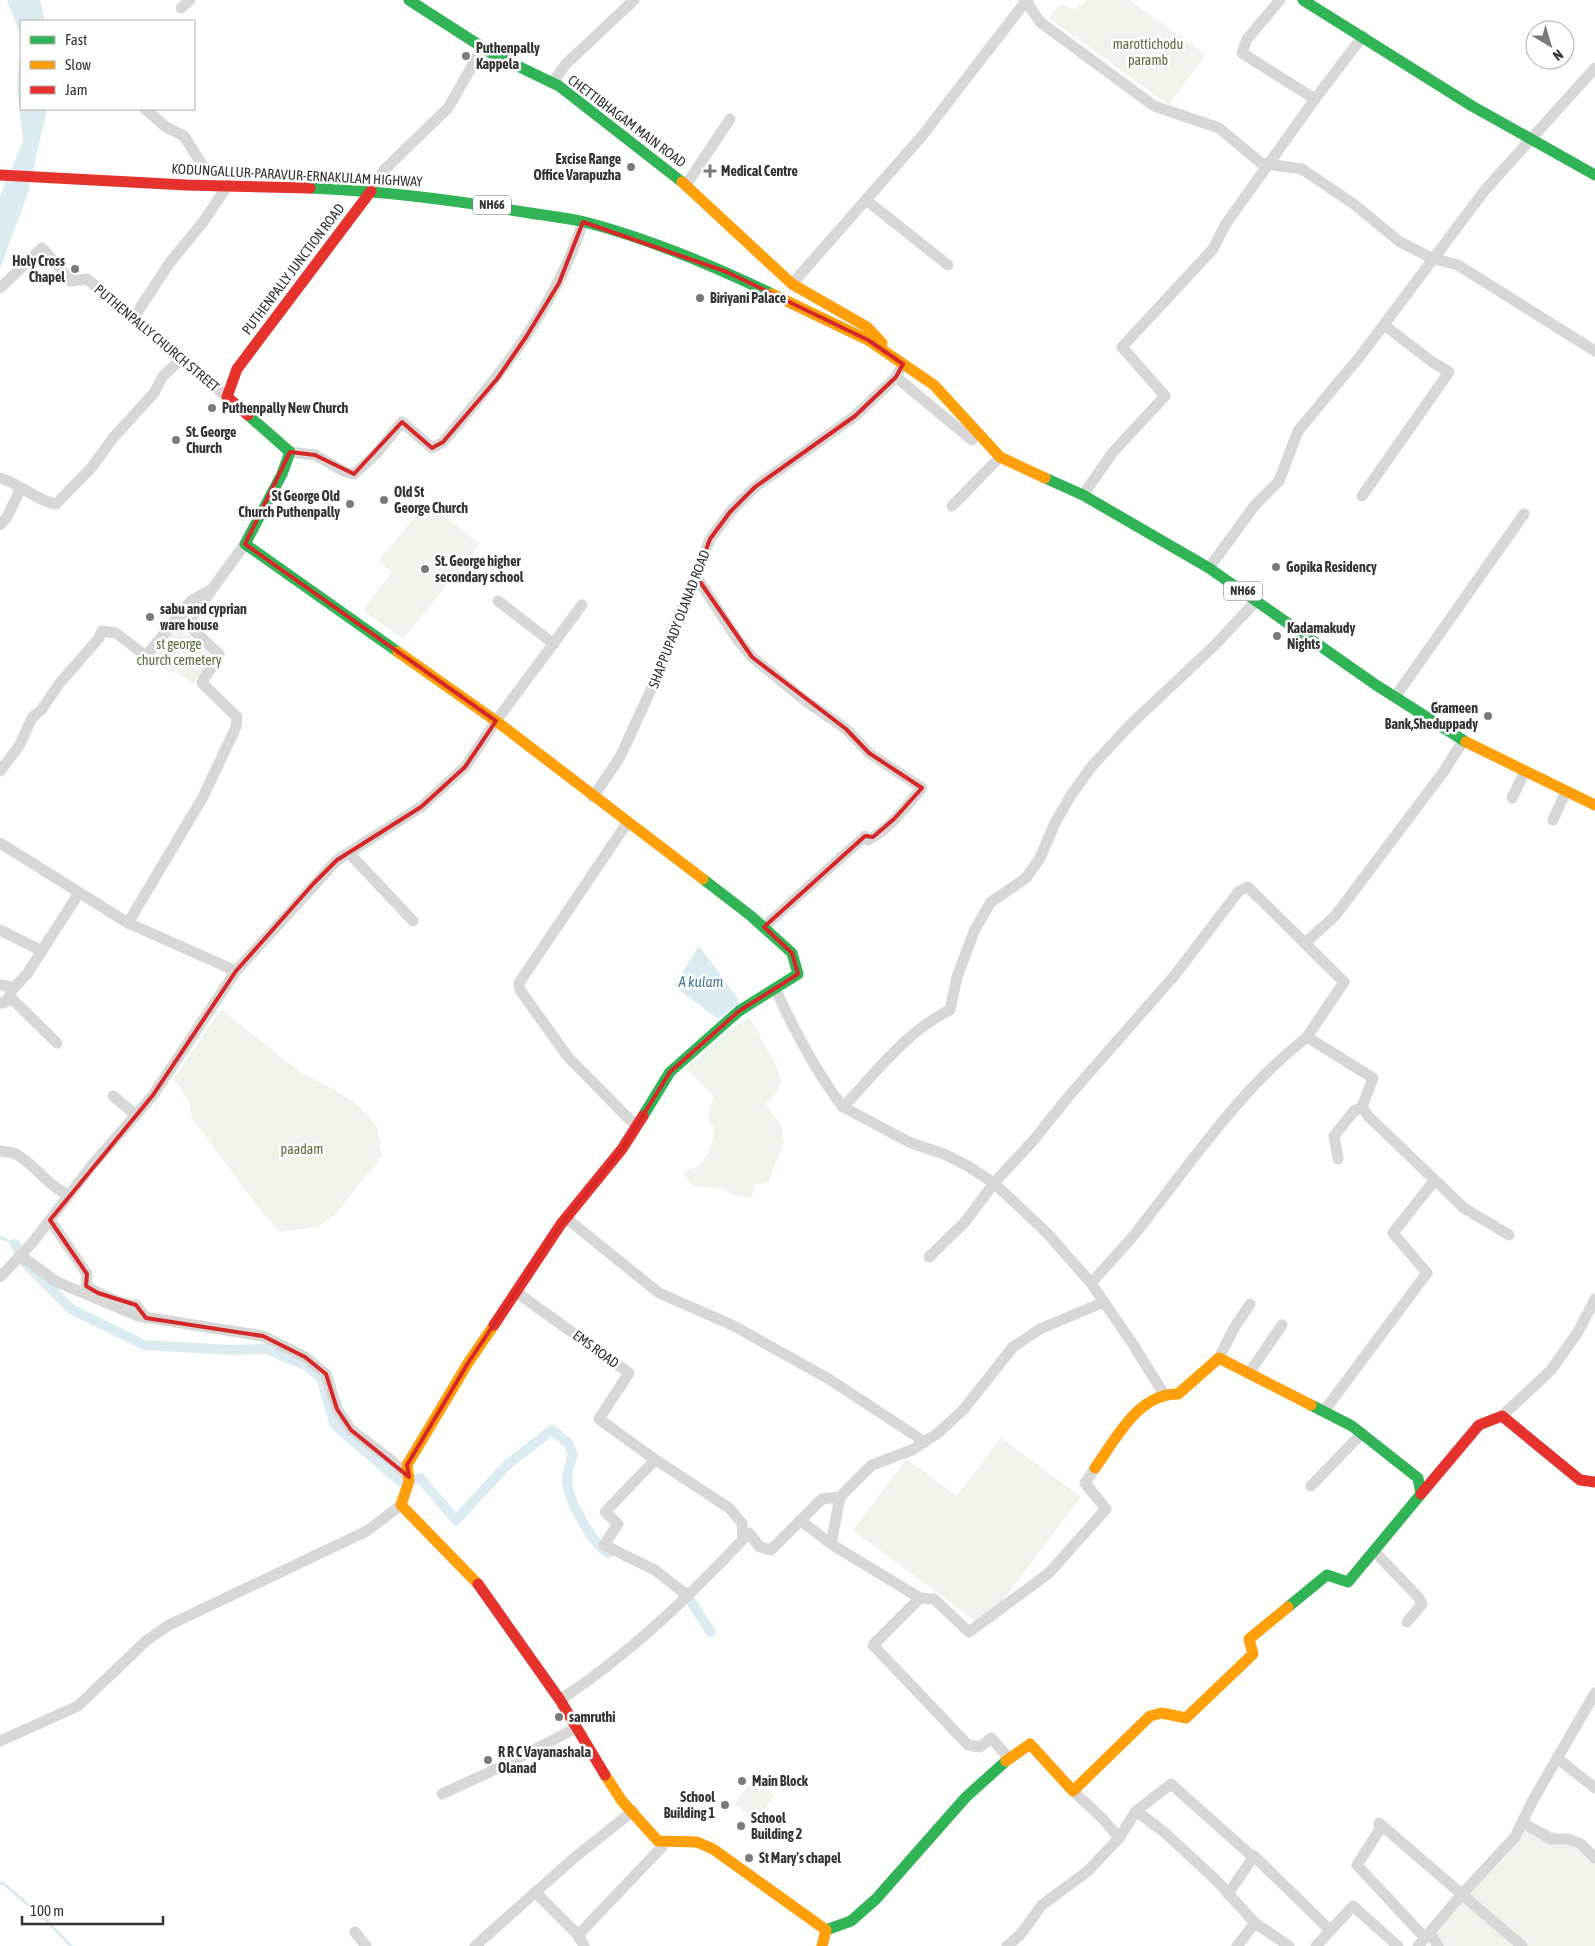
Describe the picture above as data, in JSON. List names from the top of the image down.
{
  "streets": {
    "main road": [
      "CHETTIBHAGAM MAIN ROAD",
      "KODUNGALLUR-PARAVUR-ERNAKULAM HIGHWAY",
      "NH66",
      "PUTHENPALLY JUNCTION ROAD"
    ],
    "street": ["PUTHENPALLY CHURCH STREET", "SHAPPUPADY OLANAD ROAD", "EMS ROAD"]
  },
  "crossings": [
    ["CHETTIBHAGAM MAIN ROAD", "KODUNGALLUR-PARAVUR-ERNAKULAM HIGHWAY"],
    ["CHETTIBHAGAM MAIN ROAD", "PUTHENPALLY JUNCTION ROAD"],
    ["CHETTIBHAGAM MAIN ROAD", "SHAPPUPADY OLANAD ROAD"],
    ["KODUNGALLUR-PARAVUR-ERNAKULAM HIGHWAY", "PUTHENPALLY JUNCTION ROAD"],
    ["KODUNGALLUR-PARAVUR-ERNAKULAM HIGHWAY", "SHAPPUPADY OLANAD ROAD"],
    ["PUTHENPALLY JUNCTION ROAD", "PUTHENPALLY CHURCH STREET"]
  ],
  "water": ["A kulam"],
  "parks": ["marottichodu paramb", "st george church cemetery", "paadam"],
  "places": {
    "other": [
      "Puthenpally Kappela",
      "Excise Range Office Varapuzha",
      "Holy Cross Chapel",
      "Biriyani Palace",
      "Puthenpally New Church",
      "St. George Church",
      "Old St George Church",
      "St George Old Church Puthenpally",
      "Gopika Residency",
      "St. George higher secondary school",
      "sabu and cyprian ware house",
      "Kadamakudy Nights",
      "Grameen Bank,Sheduppady",
      "samruthi",
      "R R C Vayanashala Olanad",
      "Main Block",
      "School Building 1",
      "School Building 2",
      "St Mary's chapel"
    ],
    "health": ["Medical Centre"]
  },
  "legend": ["Fast", "Slow", "Jam"],
  "scale_bar": "100 m",
  "north": "bottom right"
}
